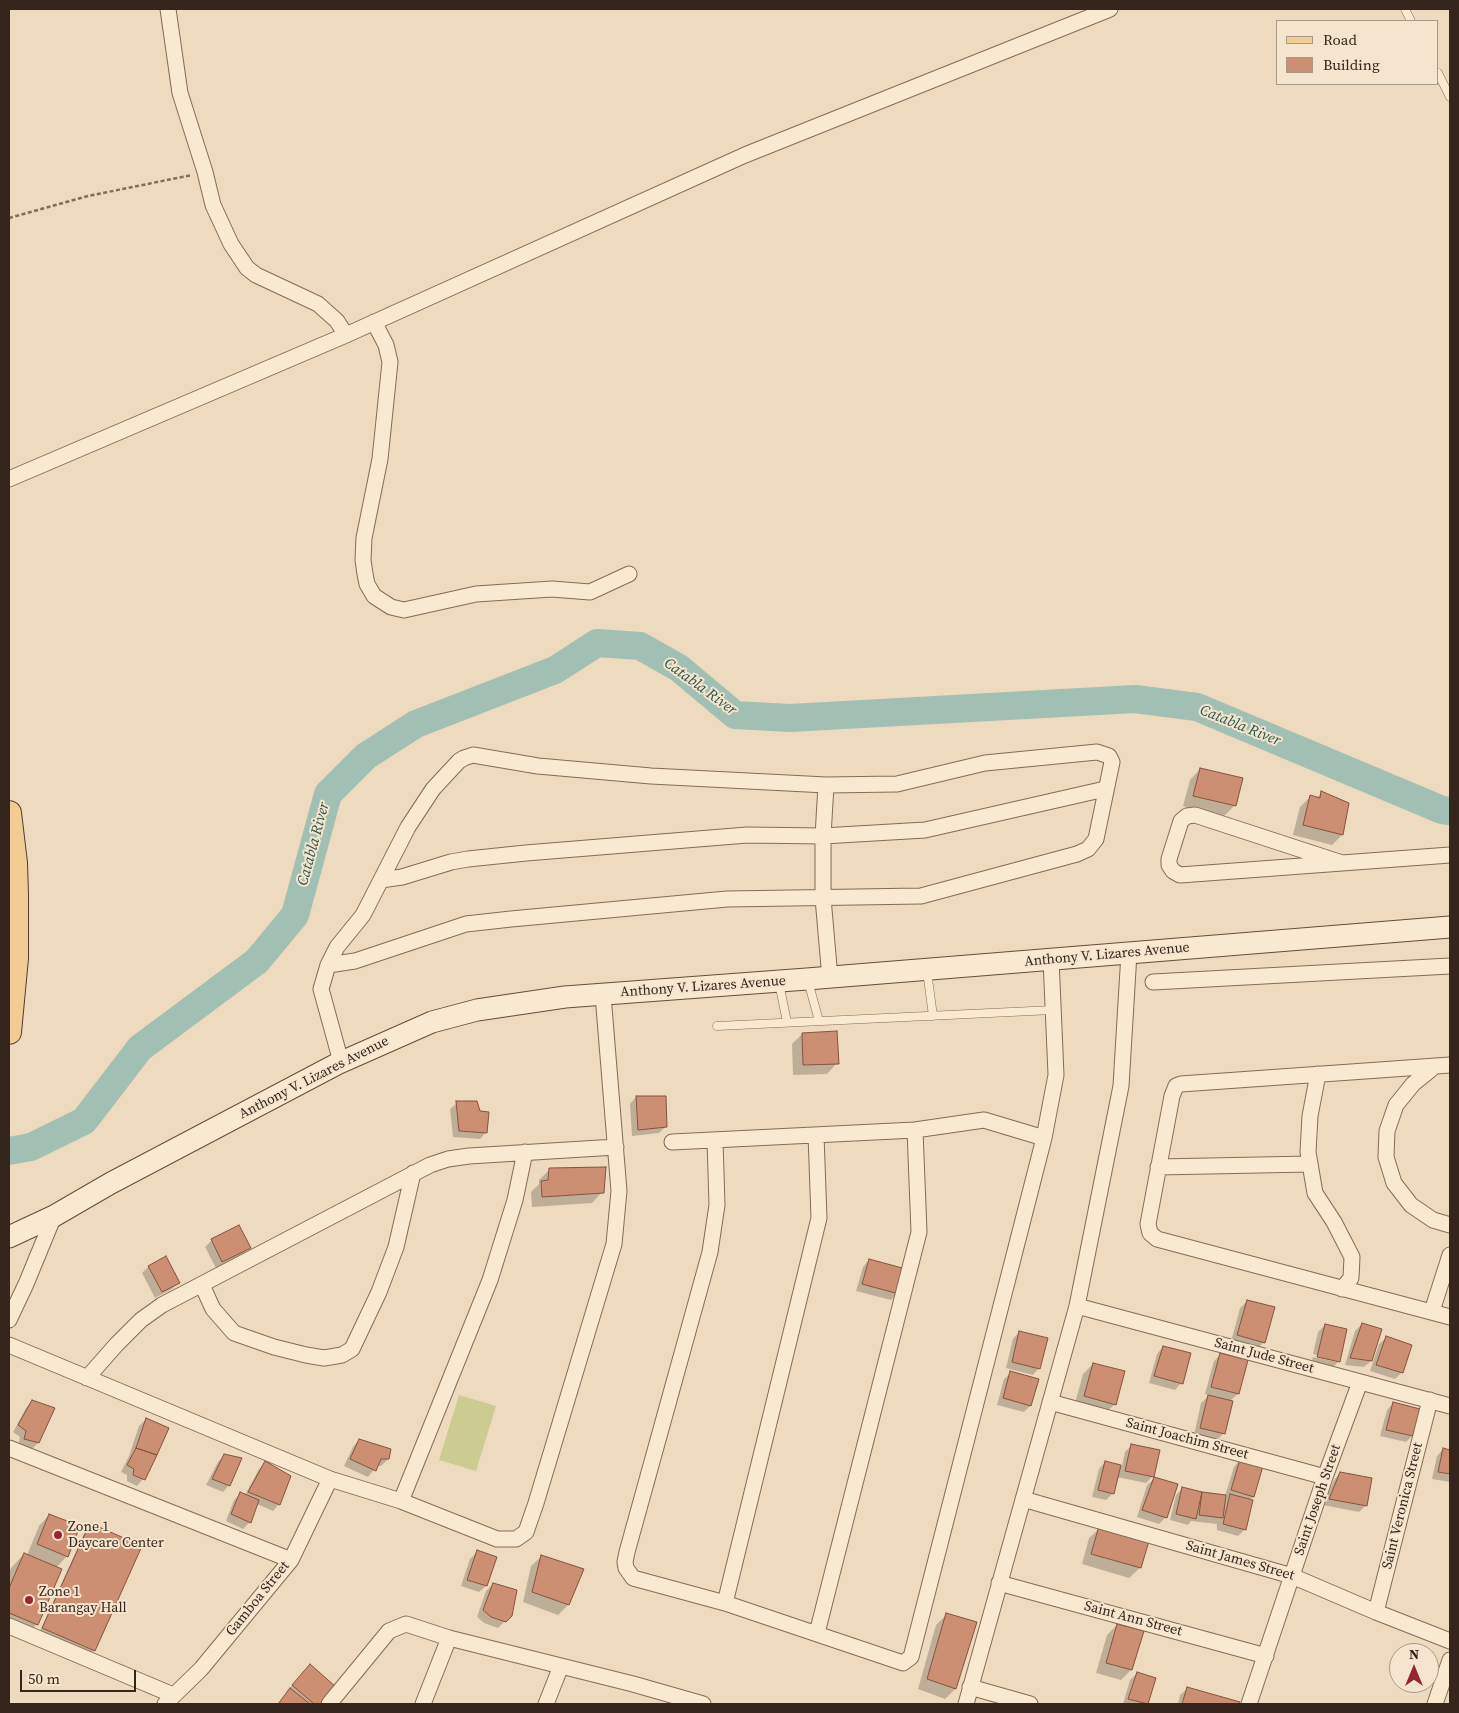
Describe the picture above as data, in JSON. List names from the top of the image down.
{
  "streets": {
    "main road": ["Anthony V. Lizares Avenue"],
    "street": [
      "Saint Jude Street",
      "Saint Joachim Street",
      "Saint Joseph Street",
      "Saint Veronica Street",
      "Saint James Street",
      "Gamboa Street",
      "Saint Ann Street"
    ]
  },
  "crossings": [
    ["Saint Jude Street", "Saint Joseph Street"],
    ["Saint Jude Street", "Saint Veronica Street"],
    ["Saint Joachim Street", "Saint Joseph Street"],
    ["Saint Joseph Street", "Saint James Street"],
    ["Saint Joseph Street", "Saint Ann Street"],
    ["Saint Veronica Street", "Saint James Street"]
  ],
  "water": ["Catabla River"],
  "places": ["Zone 1 Daycare Center", "Zone 1 Barangay Hall"],
  "legend": ["Road", "Building"],
  "scale_bar": "50 m",
  "north": "top"
}
